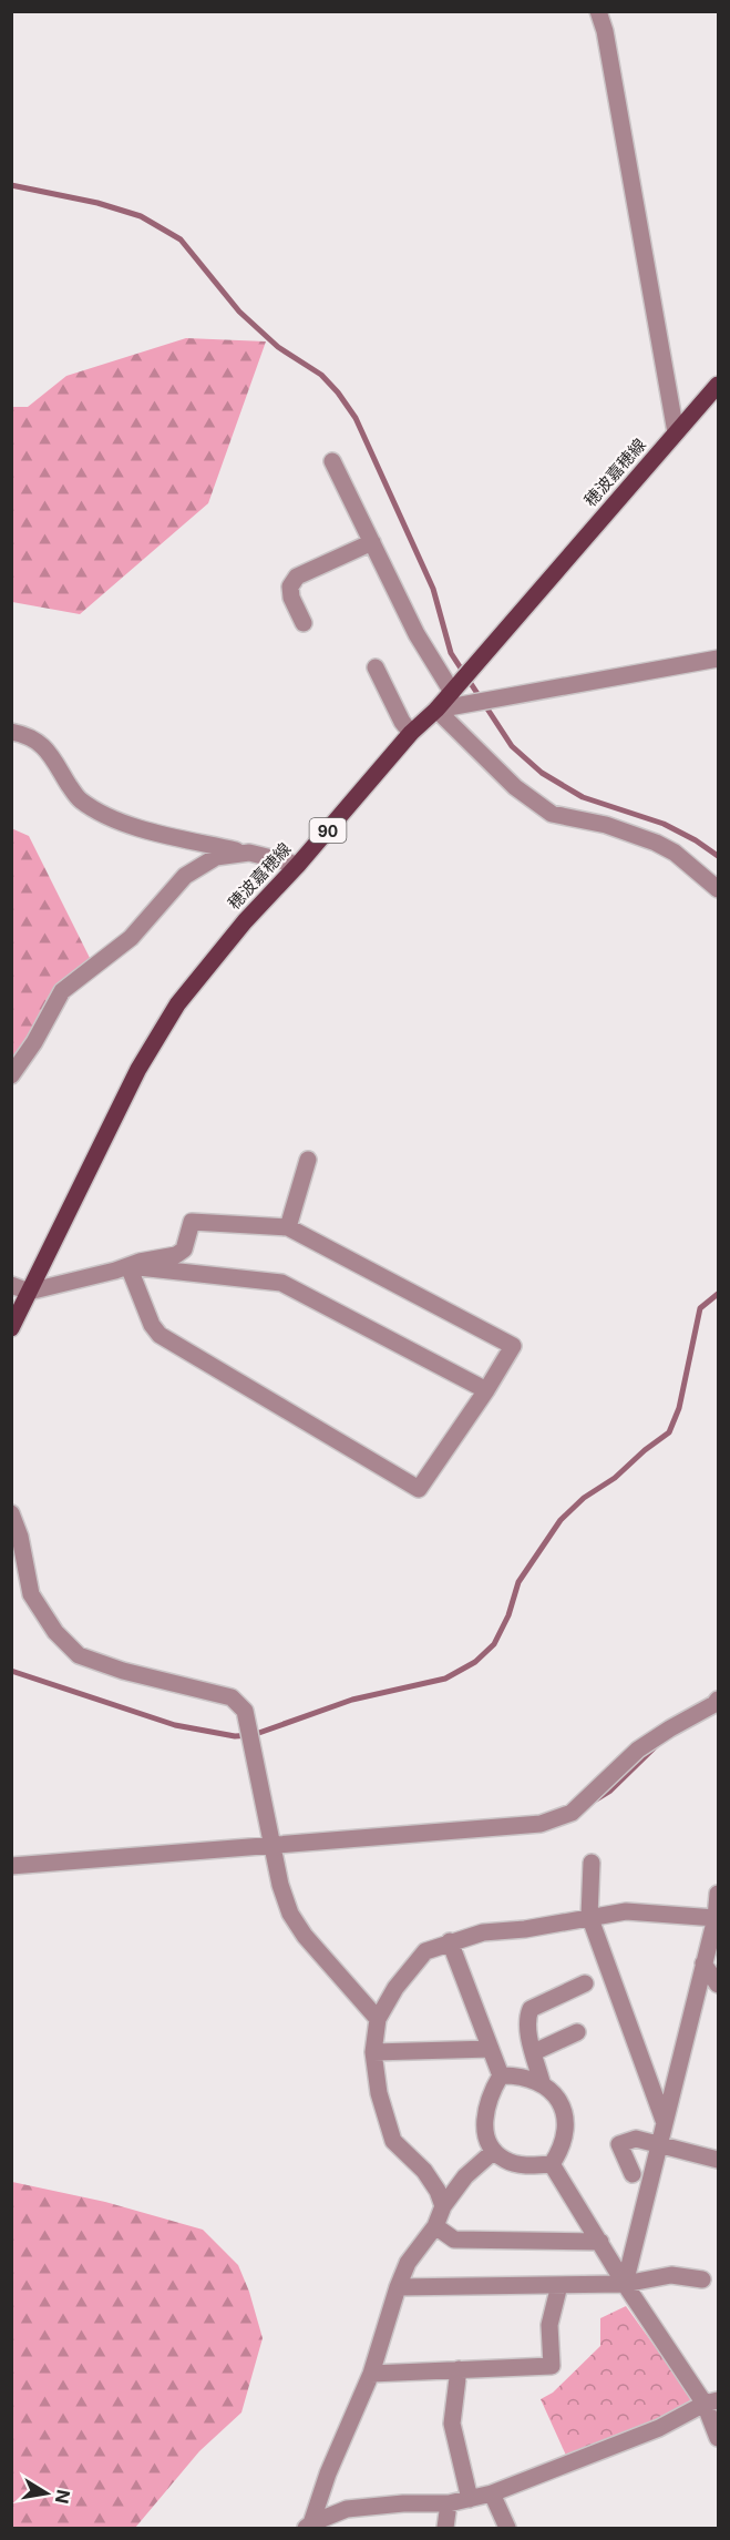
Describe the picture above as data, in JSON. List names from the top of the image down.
{
  "streets": {
    "main road": ["穂波嘉穂線", "90"]
  },
  "north": "right"
}
